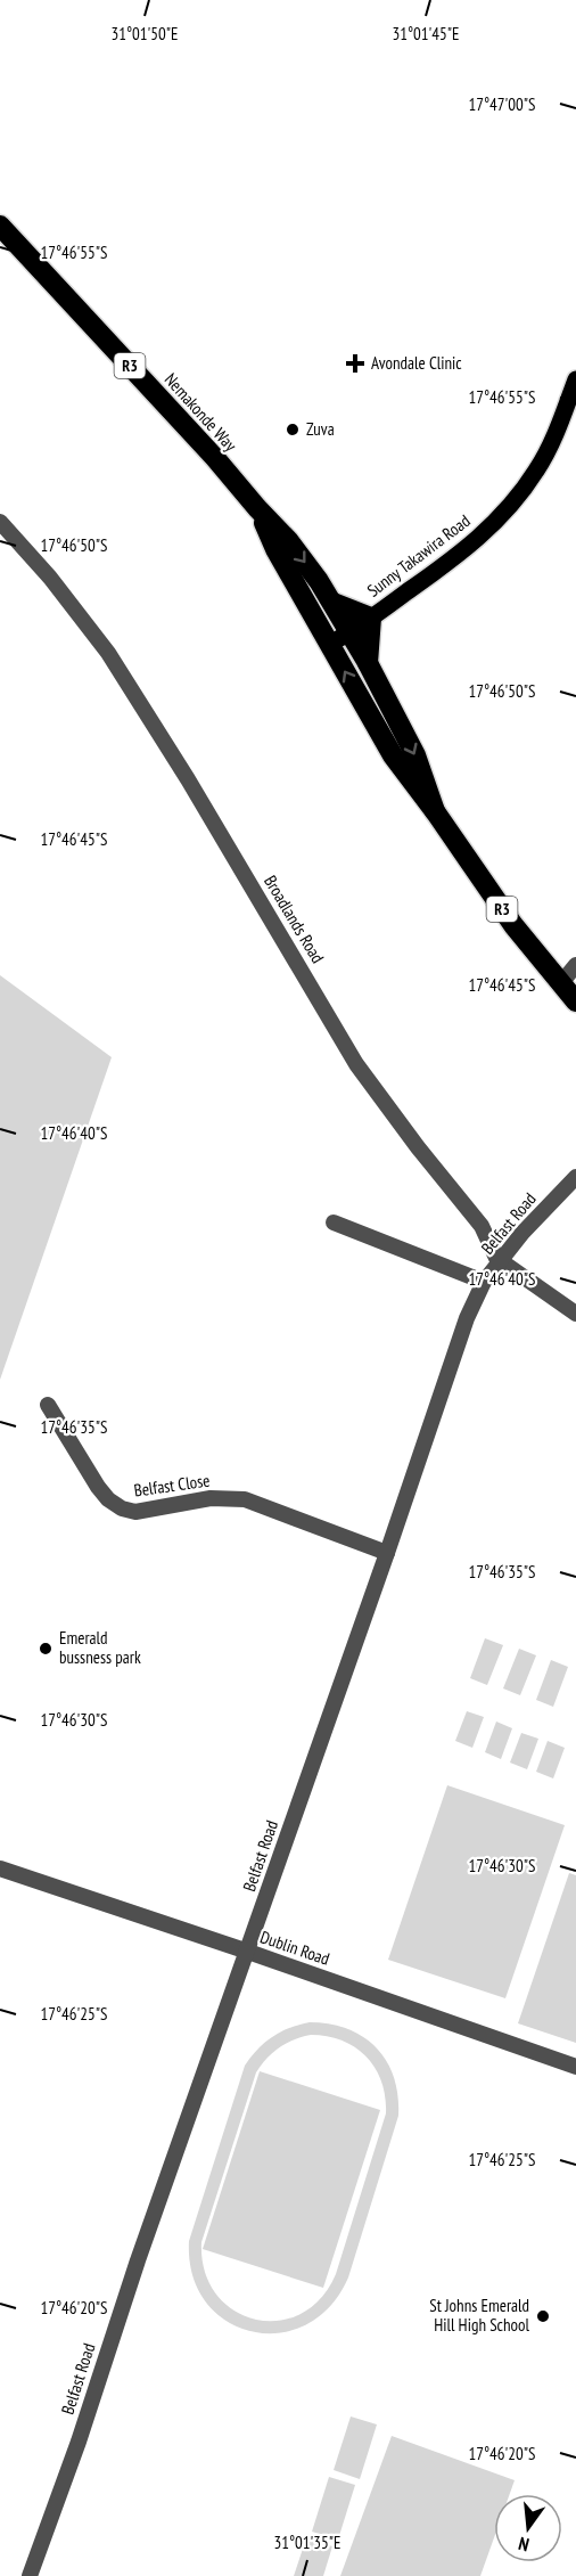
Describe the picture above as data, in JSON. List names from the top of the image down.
{
  "streets": {
    "highway": ["R3", "Nemakonde Way"],
    "main road": ["Sunny Takawira Road"],
    "street": [
      "Broadlands Road",
      "Belfast Road",
      "Belfast Close",
      "Dublin Road"
    ]
  },
  "crossings": [
    ["Nemakonde Way", "Sunny Takawira Road"],
    ["Broadlands Road", "Belfast Road"],
    ["Belfast Road", "Belfast Close"],
    ["Belfast Road", "Dublin Road"]
  ],
  "places": {
    "health": ["Avondale Clinic"],
    "other": ["Zuva", "Emerald bussness park", "St Johns Emerald Hill High School"]
  },
  "north": "bottom",
  "coordinates": [
    "31°01'50\"E",
    "31°01'45\"E",
    "17°47'00\"S",
    "17°46'55\"S",
    "17°46'50\"S",
    "17°46'45\"S",
    "17°46'40\"S",
    "17°46'35\"S",
    "17°46'30\"S",
    "17°46'25\"S",
    "17°46'20\"S",
    "31°01'35\"E"
  ]
}
